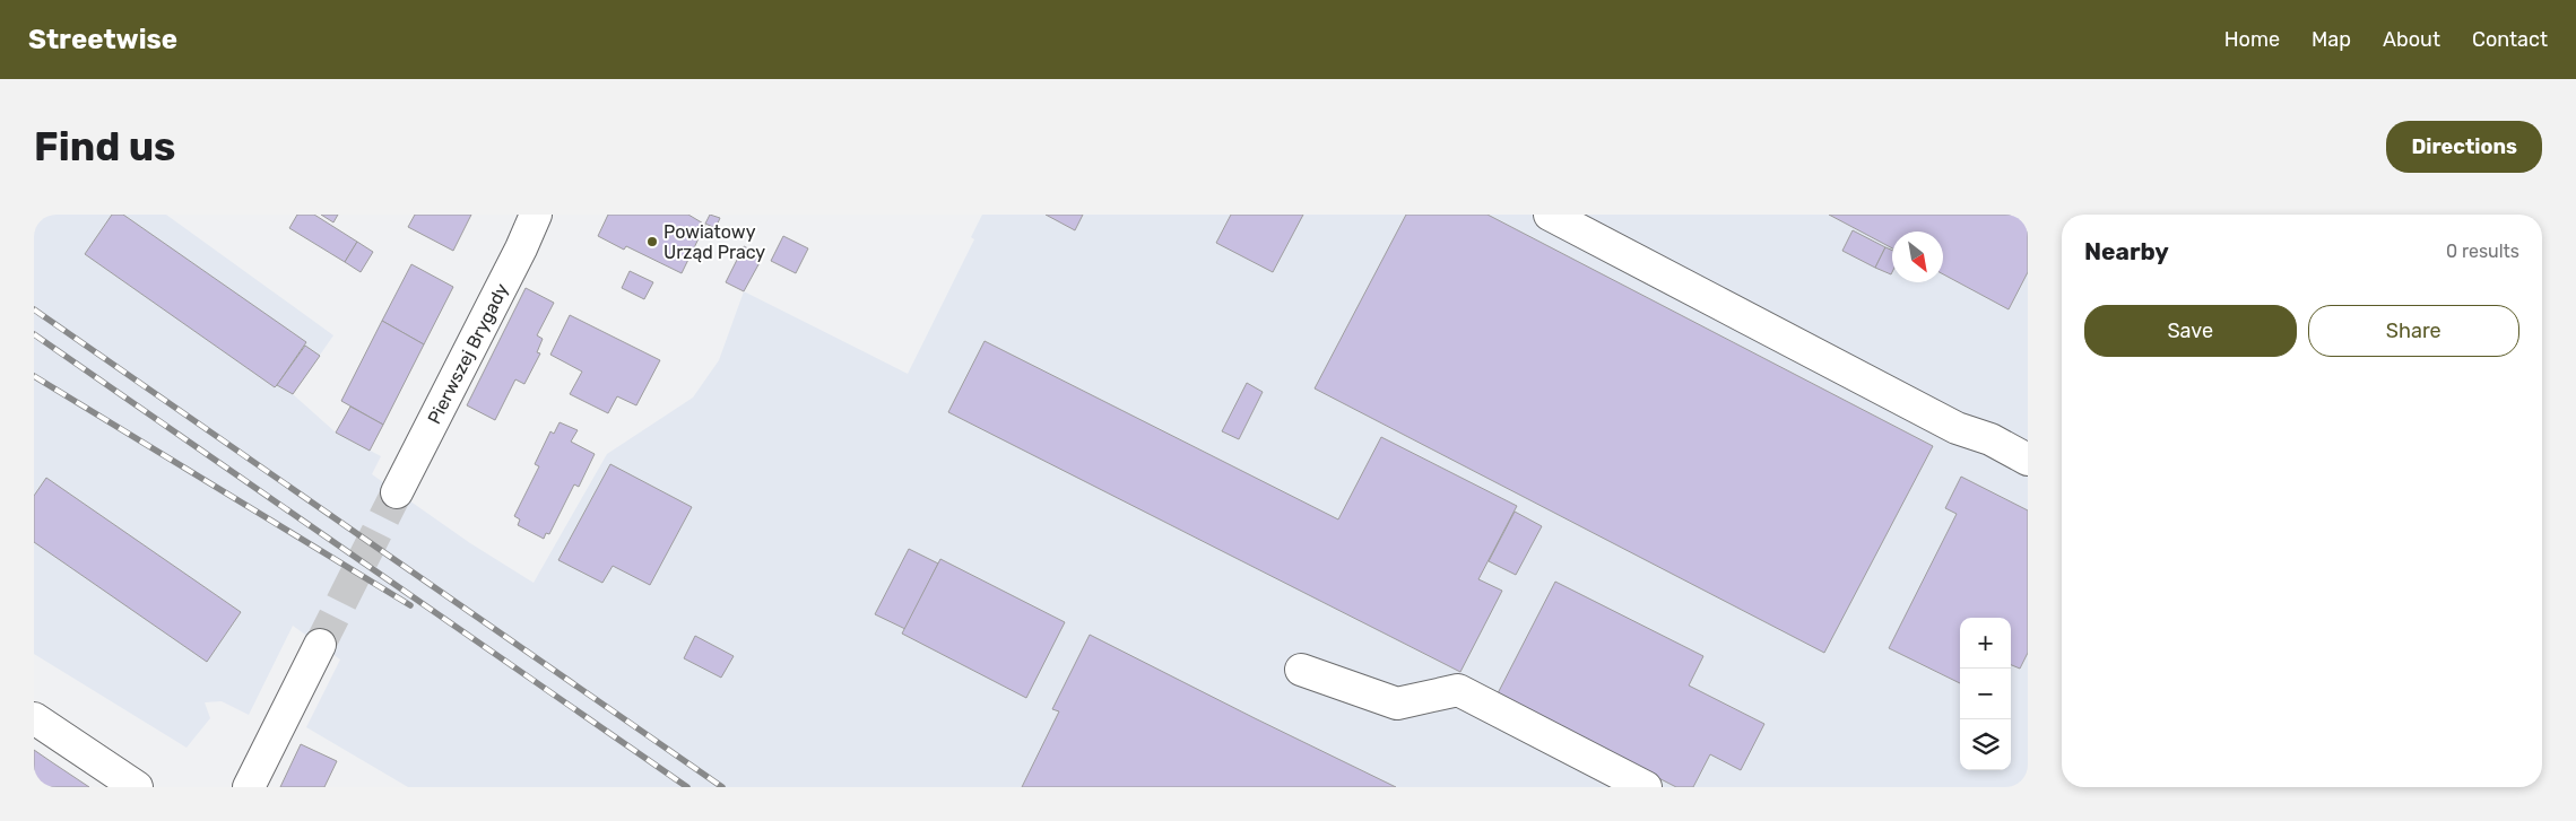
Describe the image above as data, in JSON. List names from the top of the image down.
{
  "streets": {
    "street": ["Pierwszej Brygady"]
  },
  "places": ["Powiatowy Urząd Pracy"],
  "north": "bottom right",
  "page": {
    "header": "Streetwise",
    "nav": [
      "Home",
      "Map",
      "About",
      "Contact"
    ],
    "buttons": [
      "Directions",
      ["Save", "Share"]
    ],
    "title": "Find us",
    "heading": ["Nearby", "0 results"],
    "map_buttons": ["+", "−"]
  }
}
